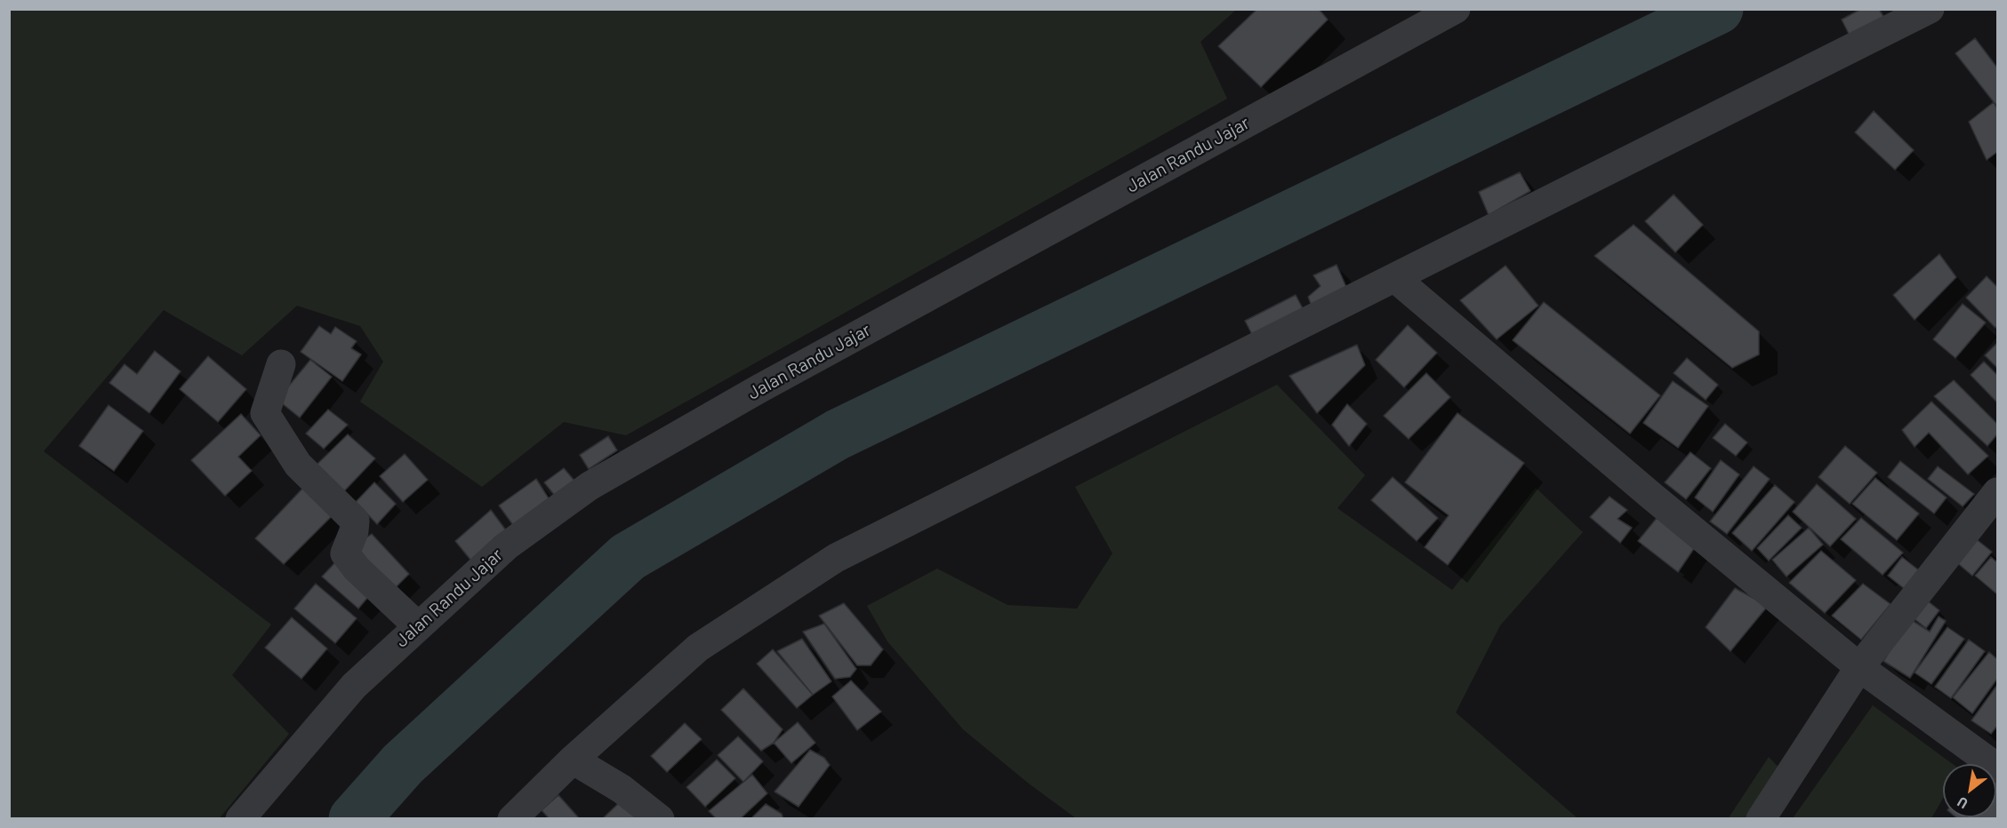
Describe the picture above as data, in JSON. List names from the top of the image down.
{
  "streets": {
    "street": ["Jalan Randu Jajar"]
  },
  "north": "bottom left"
}
